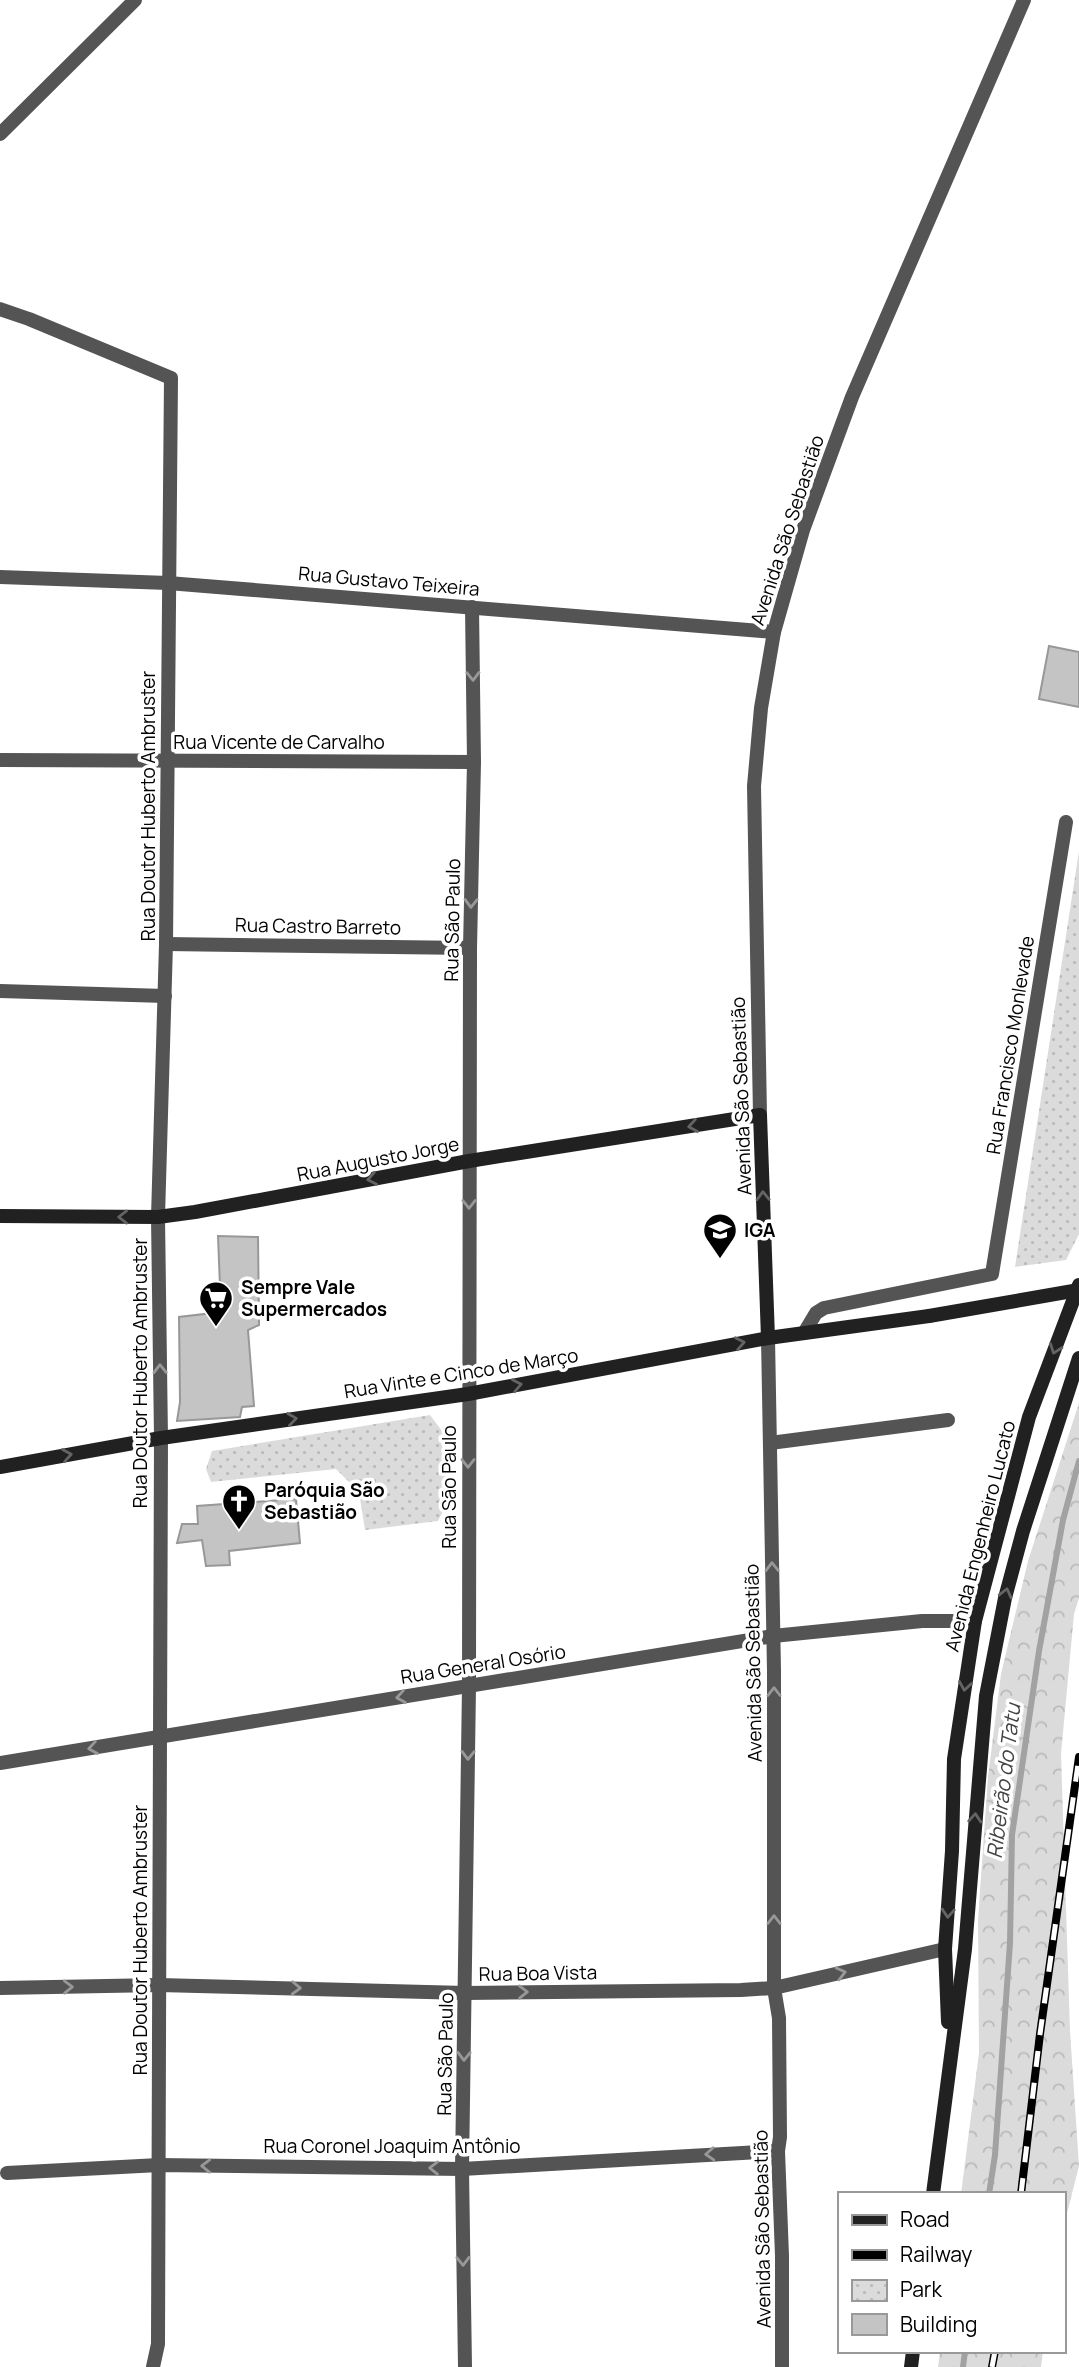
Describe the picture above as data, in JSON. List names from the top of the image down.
{
  "streets": {
    "main road": [
      "Avenida São Sebastião",
      "Rua Augusto Jorge",
      "Rua Vinte e Cinco de Março",
      "Avenida Engenheiro Lucato"
    ],
    "street": [
      "Rua Gustavo Teixeira",
      "Rua Vicente de Carvalho",
      "Rua Doutor Huberto Ambruster",
      "Rua São Paulo",
      "Rua Castro Barreto",
      "Rua Francisco Monlevade",
      "Rua General Osório",
      "Rua Boa Vista",
      "Rua Coronel Joaquim Antônio"
    ]
  },
  "crossings": [
    ["Avenida São Sebastião", "Rua Gustavo Teixeira"],
    ["Avenida São Sebastião", "Rua Augusto Jorge"],
    ["Avenida São Sebastião", "Rua Vinte e Cinco de Março"],
    ["Avenida São Sebastião", "Rua General Osório"],
    ["Avenida São Sebastião", "Rua Boa Vista"],
    ["Avenida São Sebastião", "Rua Coronel Joaquim Antônio"],
    ["Rua Gustavo Teixeira", "Rua Doutor Huberto Ambruster"],
    ["Rua Gustavo Teixeira", "Rua São Paulo"],
    ["Rua Vicente de Carvalho", "Rua Doutor Huberto Ambruster"],
    ["Rua Vicente de Carvalho", "Rua São Paulo"],
    ["Rua Doutor Huberto Ambruster", "Rua Castro Barreto"],
    ["Rua Doutor Huberto Ambruster", "Rua Augusto Jorge"],
    ["Rua Doutor Huberto Ambruster", "Rua Vinte e Cinco de Março"],
    ["Rua Doutor Huberto Ambruster", "Rua General Osório"],
    ["Rua Doutor Huberto Ambruster", "Rua Boa Vista"],
    ["Rua Doutor Huberto Ambruster", "Rua Coronel Joaquim Antônio"],
    ["Rua São Paulo", "Rua Castro Barreto"],
    ["Rua São Paulo", "Rua Augusto Jorge"],
    ["Rua São Paulo", "Rua Vinte e Cinco de Março"],
    ["Rua São Paulo", "Rua General Osório"],
    ["Rua São Paulo", "Rua Boa Vista"],
    ["Rua São Paulo", "Rua Coronel Joaquim Antônio"],
    ["Rua Francisco Monlevade", "Rua Vinte e Cinco de Março"],
    ["Avenida Engenheiro Lucato", "Rua General Osório"],
    ["Avenida Engenheiro Lucato", "Rua Boa Vista"]
  ],
  "one_way": [
    "Rua São Paulo",
    "Rua Augusto Jorge",
    "Rua Vinte e Cinco de Março",
    "Rua General Osório",
    "Rua Boa Vista",
    "Rua Coronel Joaquim Antônio"
  ],
  "water": ["Ribeirão do Tatu"],
  "places": {
    "school or university": ["IGA"],
    "supermarket": ["Sempre Vale Supermercados"],
    "church": ["Paróquia São Sebastião"]
  },
  "legend": [
    "Road",
    "Railway",
    "Park",
    "Building"
  ]
}
